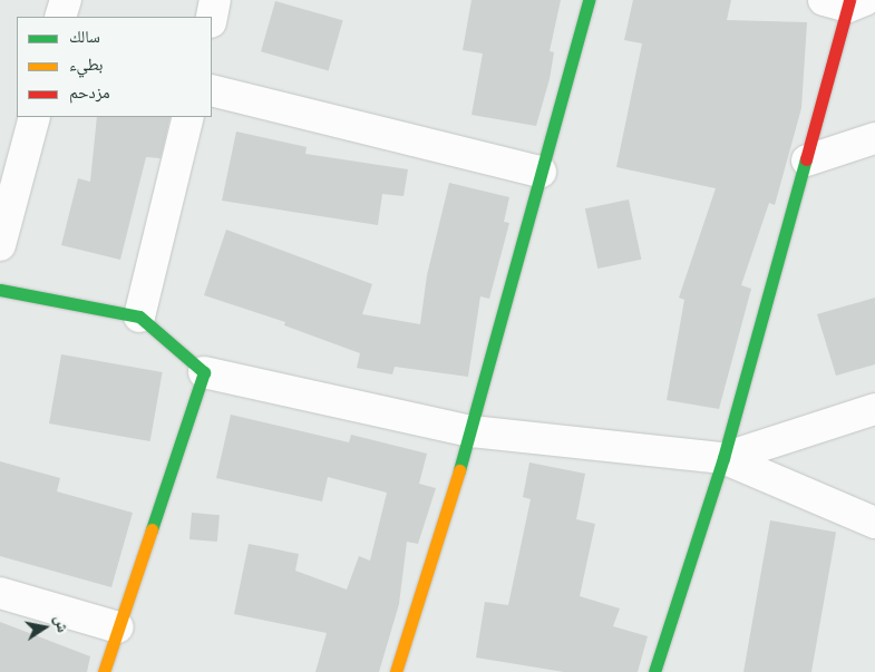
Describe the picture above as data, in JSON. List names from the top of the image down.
{
  "legend": ["سالك", "بطيء", "مزدحم"],
  "north": "right"
}
